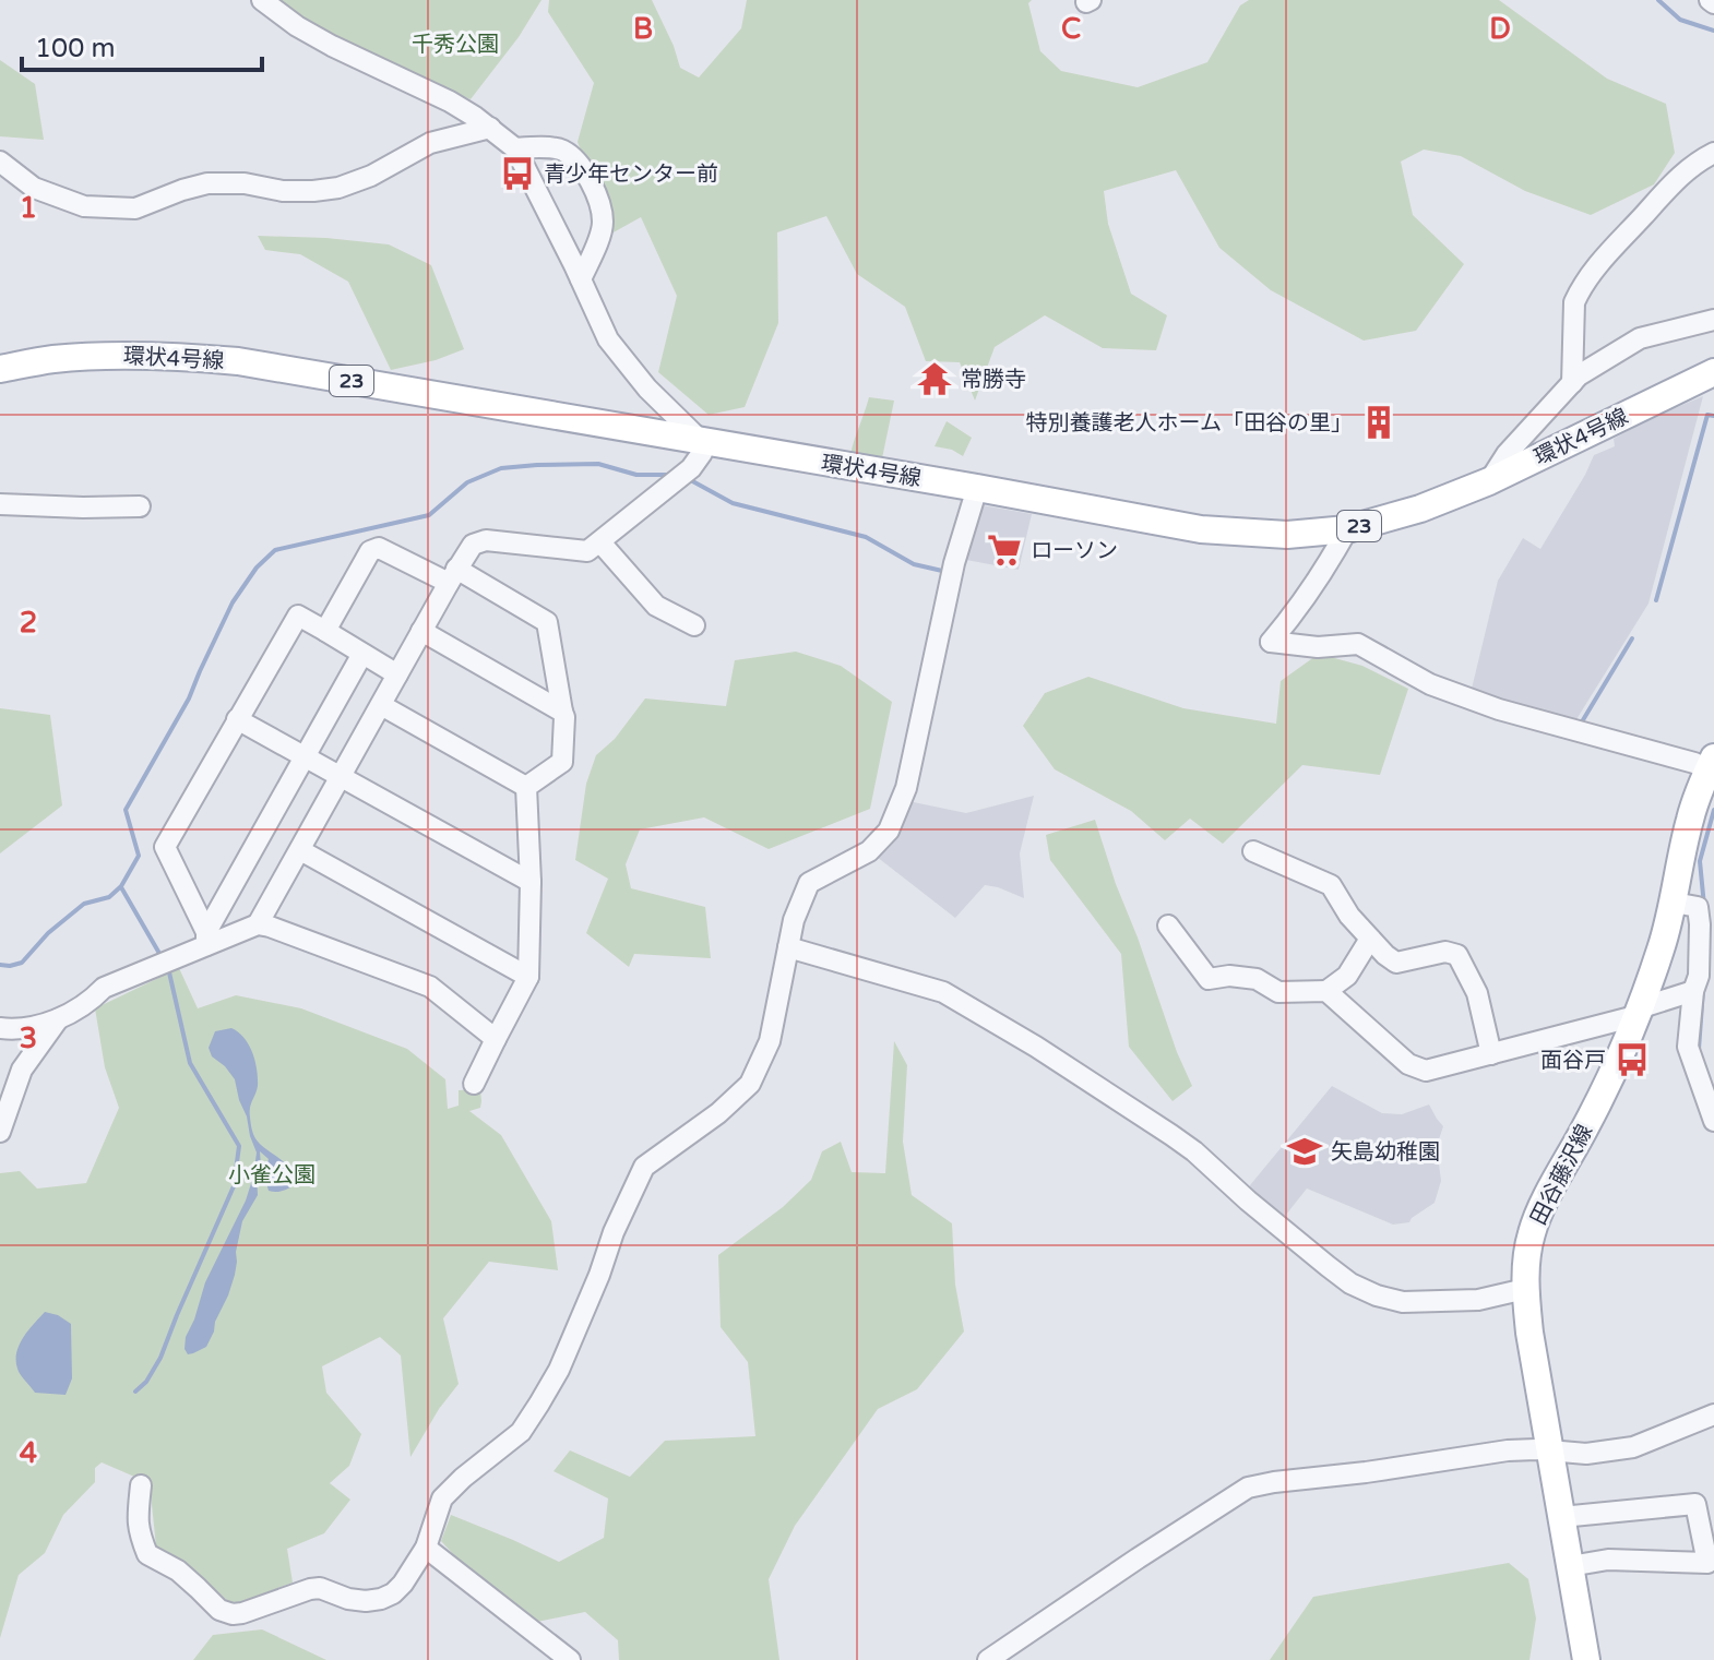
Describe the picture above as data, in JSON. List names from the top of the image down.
{
  "streets": {
    "main road": ["環状4号線", "23", "田谷藤沢線"]
  },
  "parks": ["千秀公園", "小雀公園"],
  "places": {
    "bus stop": ["青少年センター前", "面谷戸"],
    "temple": ["常勝寺"],
    "building": ["特別養護老人ホーム「田谷の里」"],
    "supermarket": ["ローソン"],
    "school or university": ["矢島幼稚園"]
  },
  "scale_bar": "100 m",
  "grid": {
    "columns": ["B", "C", "D"],
    "rows": [
      "1",
      "2",
      "3",
      "4"
    ]
  }
}
